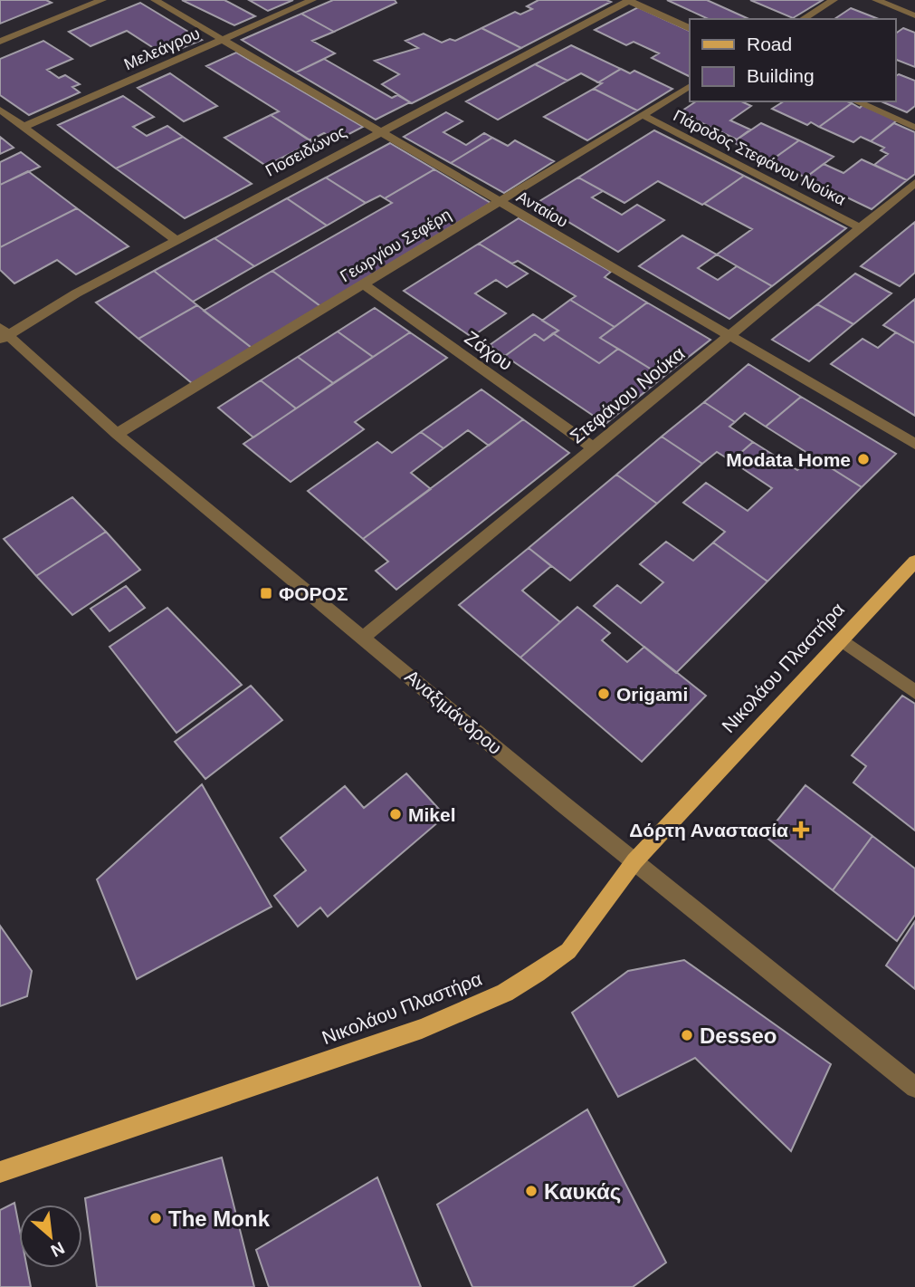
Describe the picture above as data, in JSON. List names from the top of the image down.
{
  "streets": {
    "main road": ["Νικολάου Πλαστήρα"],
    "street": [
      "Μελεάγρου",
      "Ποσειδώνος",
      "Πάροδος Στεφάνου Νούκα",
      "Ανταίου",
      "Γεωργίου Σεφέρη",
      "Ζάχου",
      "Στεφάνου Νούκα",
      "Αναξιμάνδρου"
    ]
  },
  "crossings": [
    ["Μελεάγρου", "Ανταίου"],
    ["Ποσειδώνος", "Ανταίου"],
    ["Ποσειδώνος", "Αναξιμάνδρου"],
    ["Πάροδος Στεφάνου Νούκα", "Γεωργίου Σεφέρη"],
    ["Πάροδος Στεφάνου Νούκα", "Στεφάνου Νούκα"],
    ["Ανταίου", "Γεωργίου Σεφέρη"],
    ["Ανταίου", "Στεφάνου Νούκα"],
    ["Γεωργίου Σεφέρη", "Ζάχου"],
    ["Γεωργίου Σεφέρη", "Αναξιμάνδρου"],
    ["Ζάχου", "Στεφάνου Νούκα"],
    ["Στεφάνου Νούκα", "Αναξιμάνδρου"],
    ["Νικολάου Πλαστήρα", "Αναξιμάνδρου"]
  ],
  "places": {
    "other": [
      "Modata Home",
      "Origami",
      "Mikel",
      "Desseo",
      "Καυκάς",
      "The Monk"
    ],
    "transit": ["ΦΟΡΟΣ"],
    "health": ["Δόρτη Αναστασία"]
  },
  "legend": ["Road", "Building"],
  "north": "bottom right"
}
